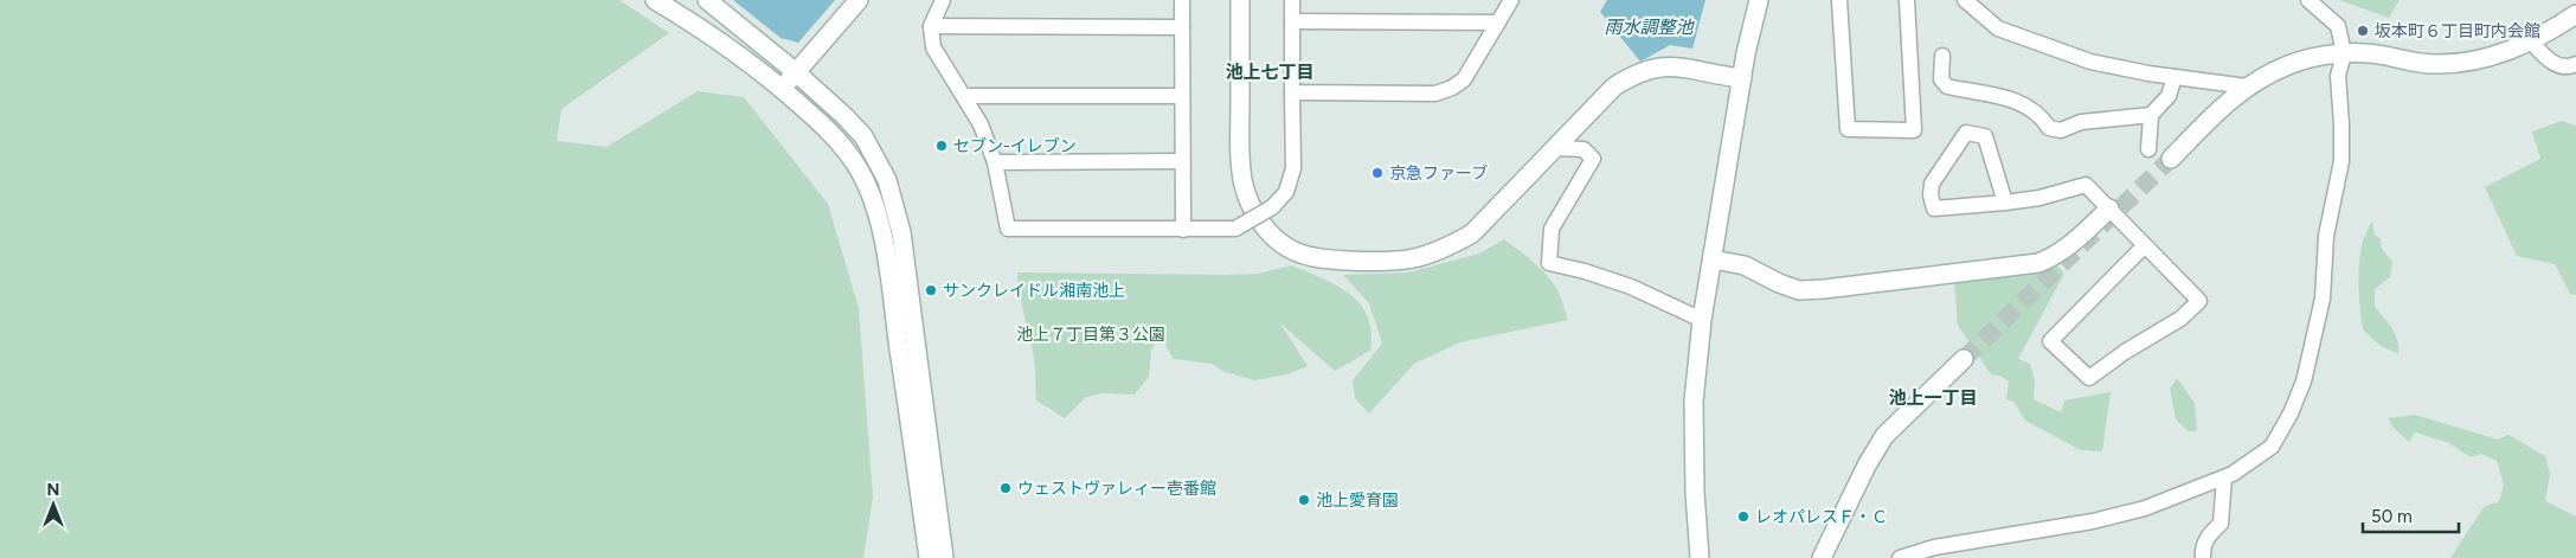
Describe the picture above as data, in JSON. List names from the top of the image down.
{
  "districts": ["池上七丁目", "池上一丁目"],
  "water": ["雨水調整池"],
  "parks": ["池上７丁目第３公園"],
  "places": [
    "坂本町６丁目町内会館",
    "セブン-イレブン",
    "京急ファーブ",
    "サンクレイドル湘南池上",
    "ウェストヴァレィー壱番館",
    "池上愛育園",
    "レオパレスＦ・Ｃ"
  ],
  "scale_bar": "50 m",
  "north": "top"
}
